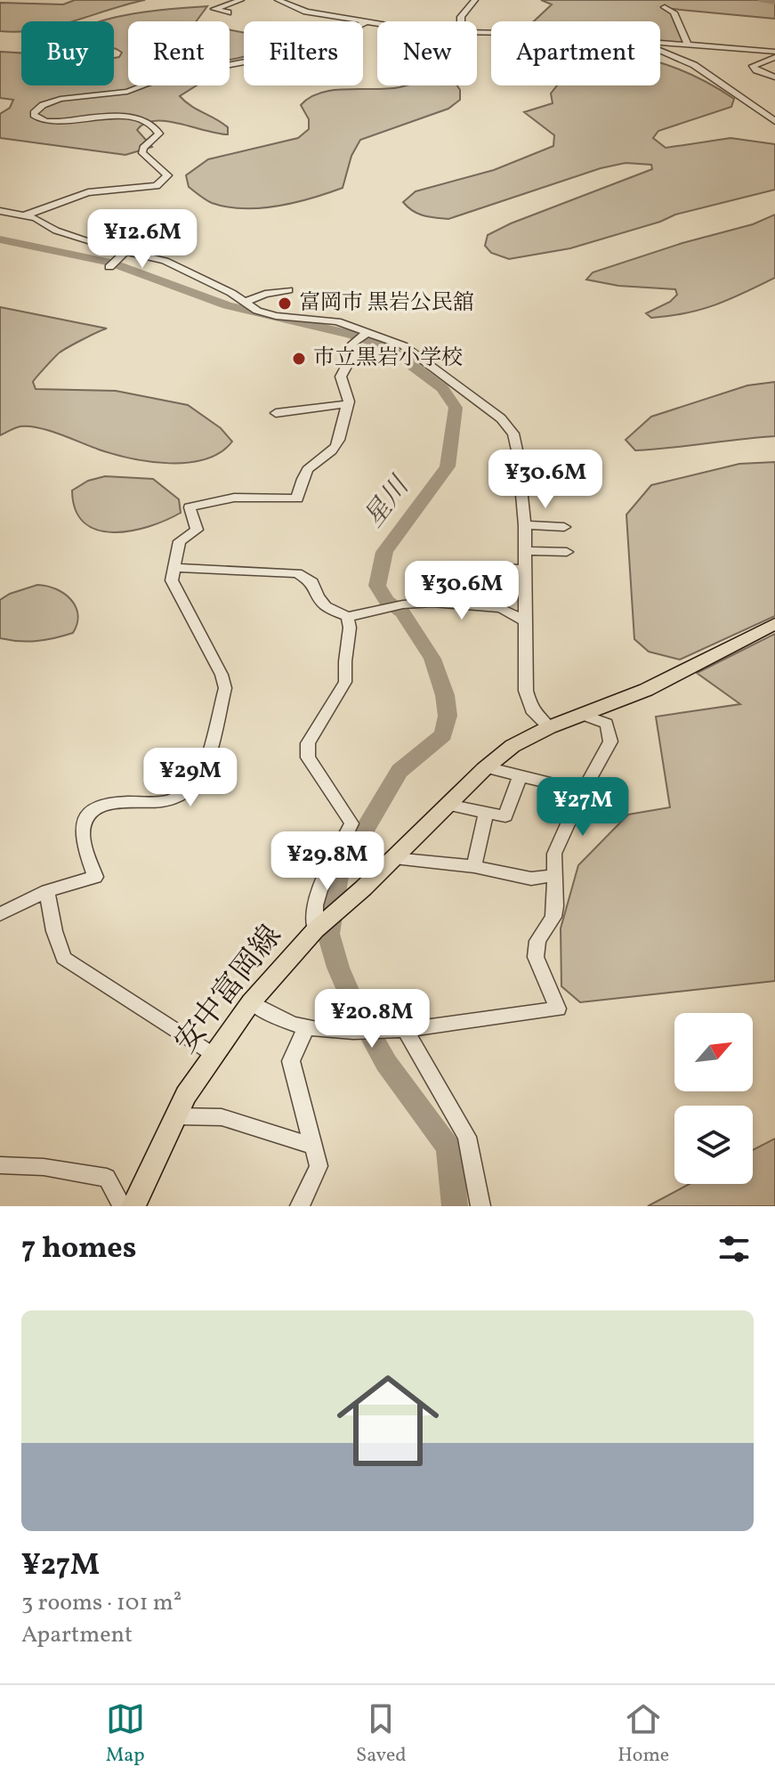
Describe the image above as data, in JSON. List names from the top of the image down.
{
  "streets": {
    "main road": ["安中富岡線"]
  },
  "water": ["星川"],
  "places": ["富岡市 黒岩公民舘", "市立黒岩小学校"],
  "north": "top right",
  "page": {
    "chip": [
      "Buy",
      "Rent",
      "Filters",
      "New",
      "Apartment"
    ],
    "price": [
      "¥12.6M",
      "¥30.6M",
      "¥30.6M",
      "¥29M",
      "¥27M",
      "¥29.8M",
      "¥20.8M"
    ],
    "heading": "7 homes",
    "list": [
      {
        "name": "¥27M",
        "note": "3 rooms · 101 m² · Apartment"
      }
    ],
    "tabs": ["Map", "Saved", "Home"]
  }
}
